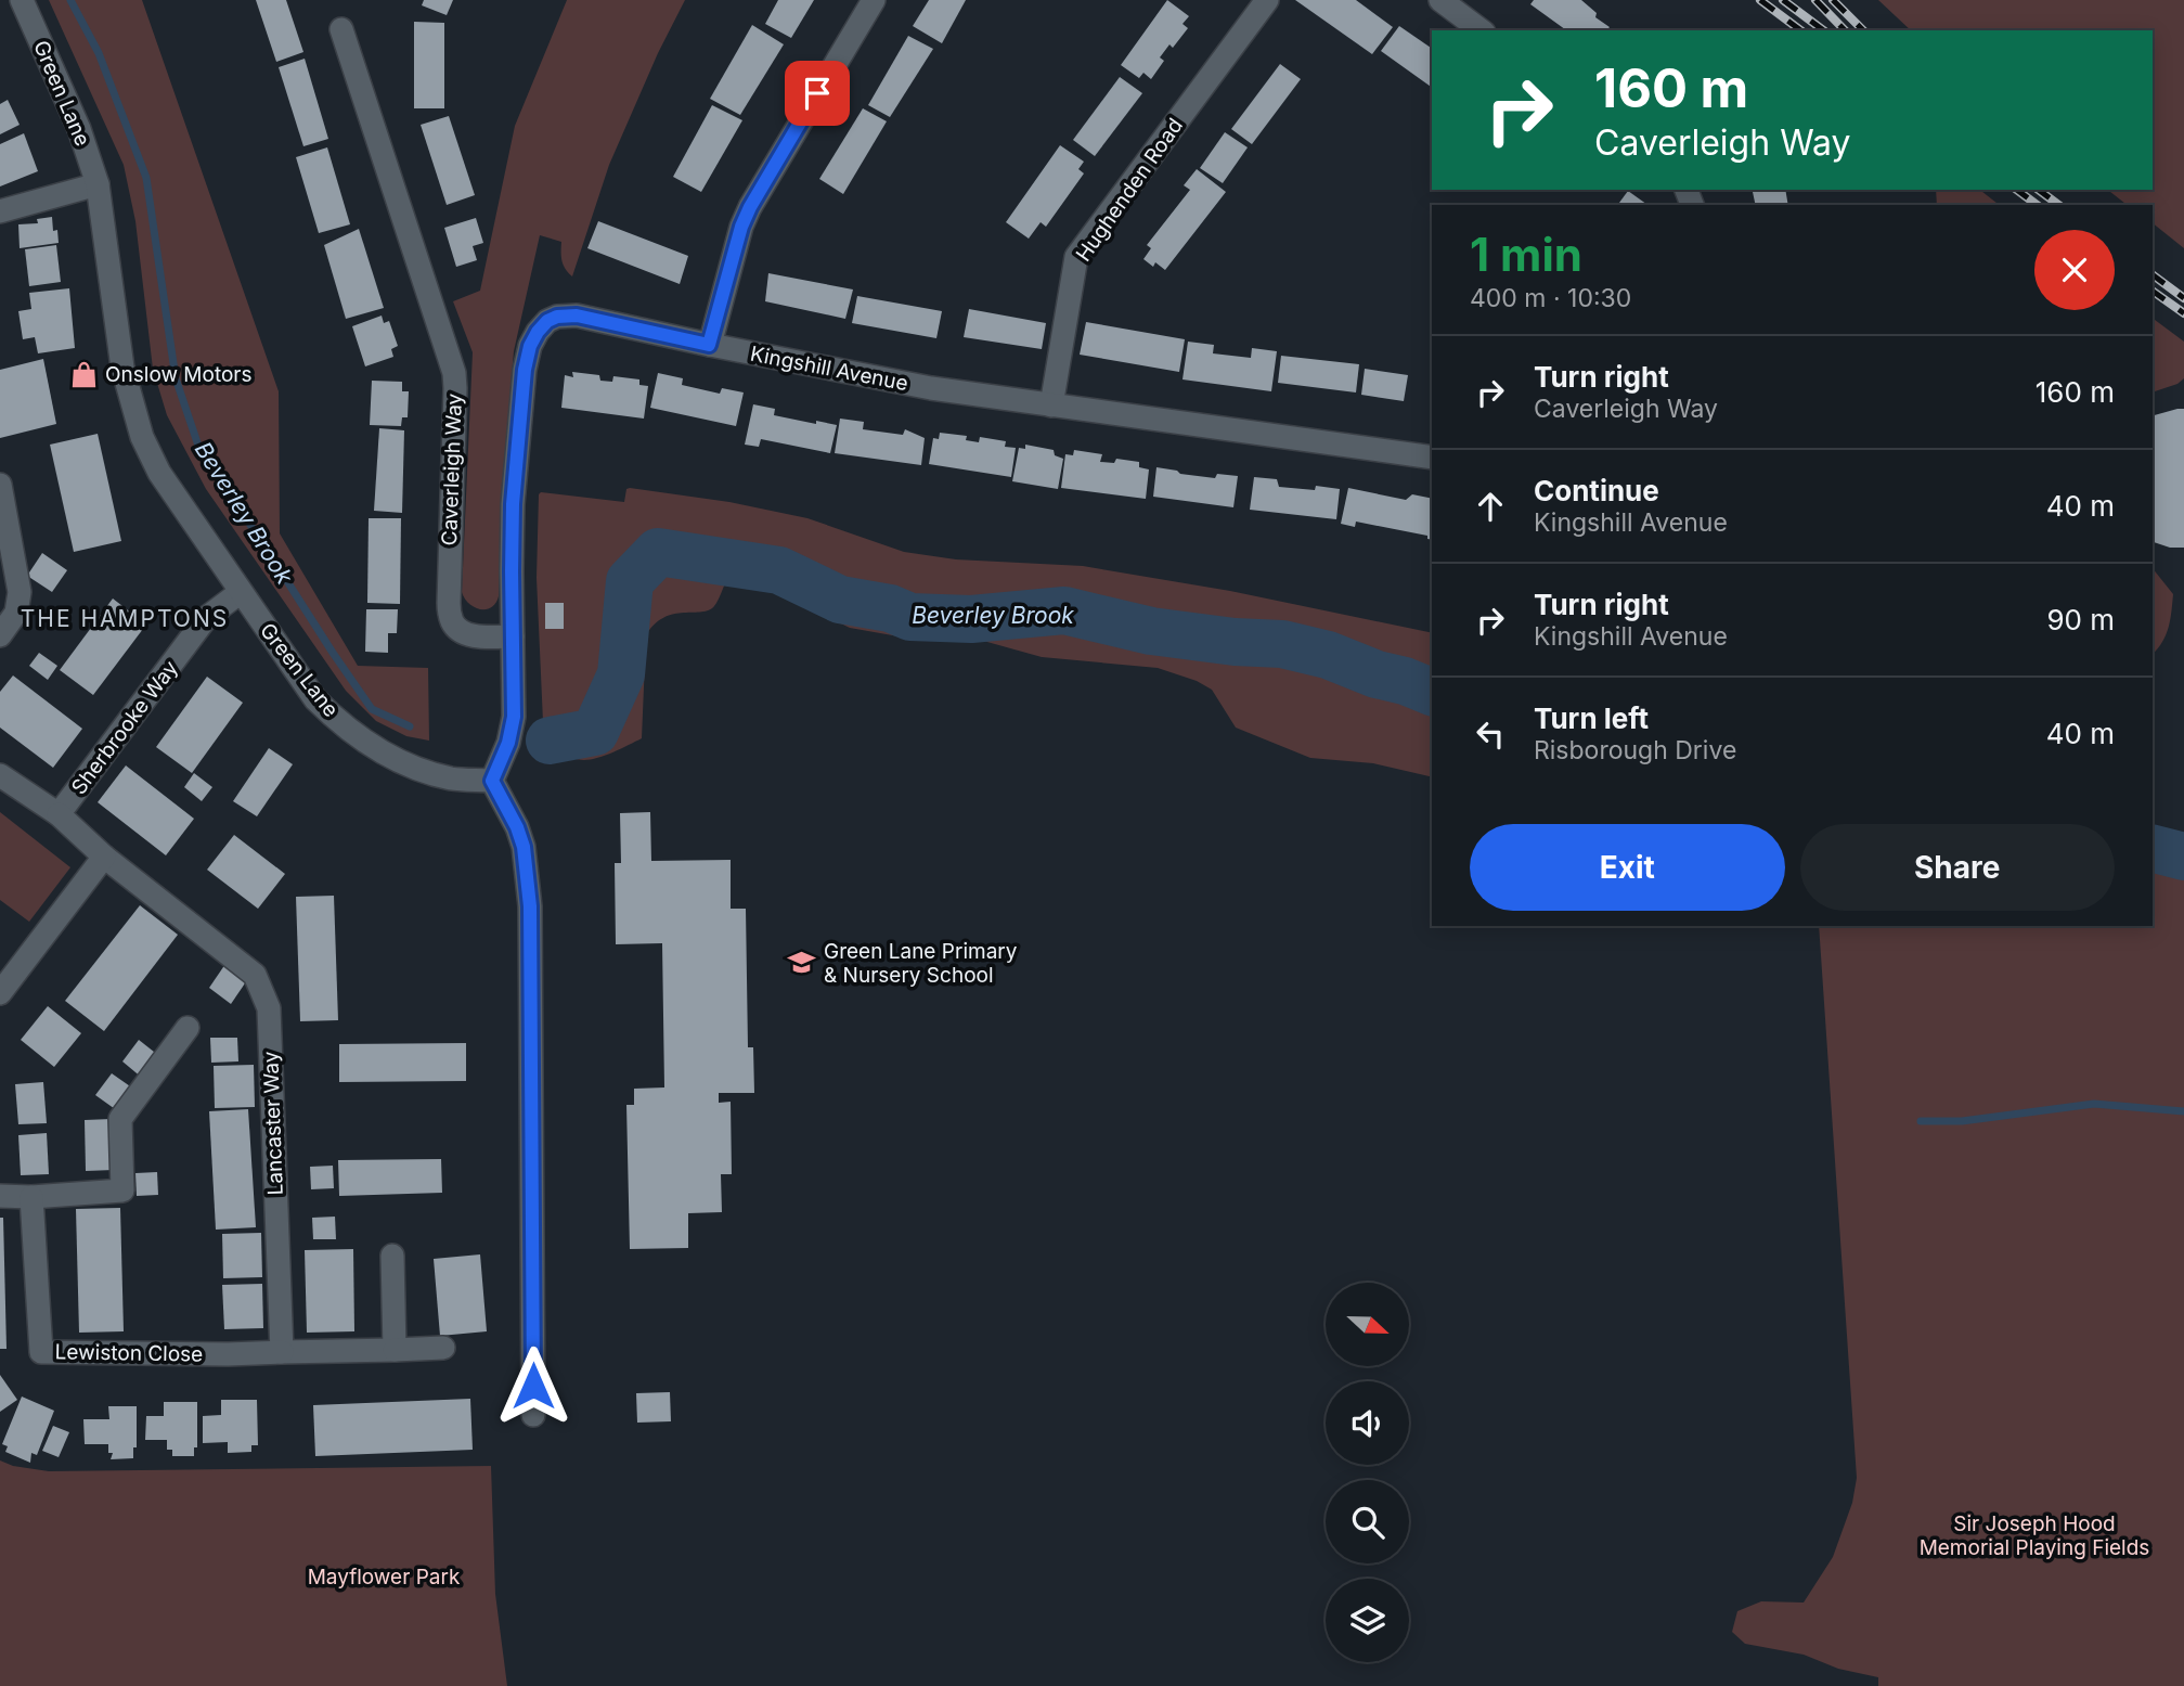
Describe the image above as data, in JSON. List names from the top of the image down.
{
  "streets": {
    "street": [
      "Green Lane",
      "Hughenden Road",
      "Kingshill Avenue",
      "Caverleigh Way",
      "Sherbrooke Way",
      "Lancaster Way",
      "Lewiston Close"
    ]
  },
  "crossings": [
    ["Green Lane", "Sherbrooke Way"],
    ["Hughenden Road", "Kingshill Avenue"],
    ["Kingshill Avenue", "Caverleigh Way"],
    ["Lancaster Way", "Lewiston Close"]
  ],
  "districts": ["THE HAMPTONS"],
  "water": ["Beverley Brook"],
  "parks": ["Sir Joseph Hood Memorial Playing Fields", "Mayflower Park"],
  "places": {
    "shop": ["Onslow Motors"],
    "school or university": ["Green Lane Primary & Nursery School"]
  },
  "north": "right",
  "page": {
    "turn": ["160 m", "Caverleigh Way"],
    "heading": ["1 min", "400 m · 10:30"],
    "list": [
      {
        "name": "Turn right",
        "note": "Caverleigh Way",
        "value": "160 m"
      },
      {
        "name": "Continue",
        "note": "Kingshill Avenue",
        "value": "40 m"
      },
      {
        "name": "Turn right",
        "note": "Kingshill Avenue",
        "value": "90 m"
      },
      {
        "name": "Turn left",
        "note": "Risborough Drive",
        "value": "40 m"
      }
    ],
    "buttons": ["Exit", "Share"]
  }
}
